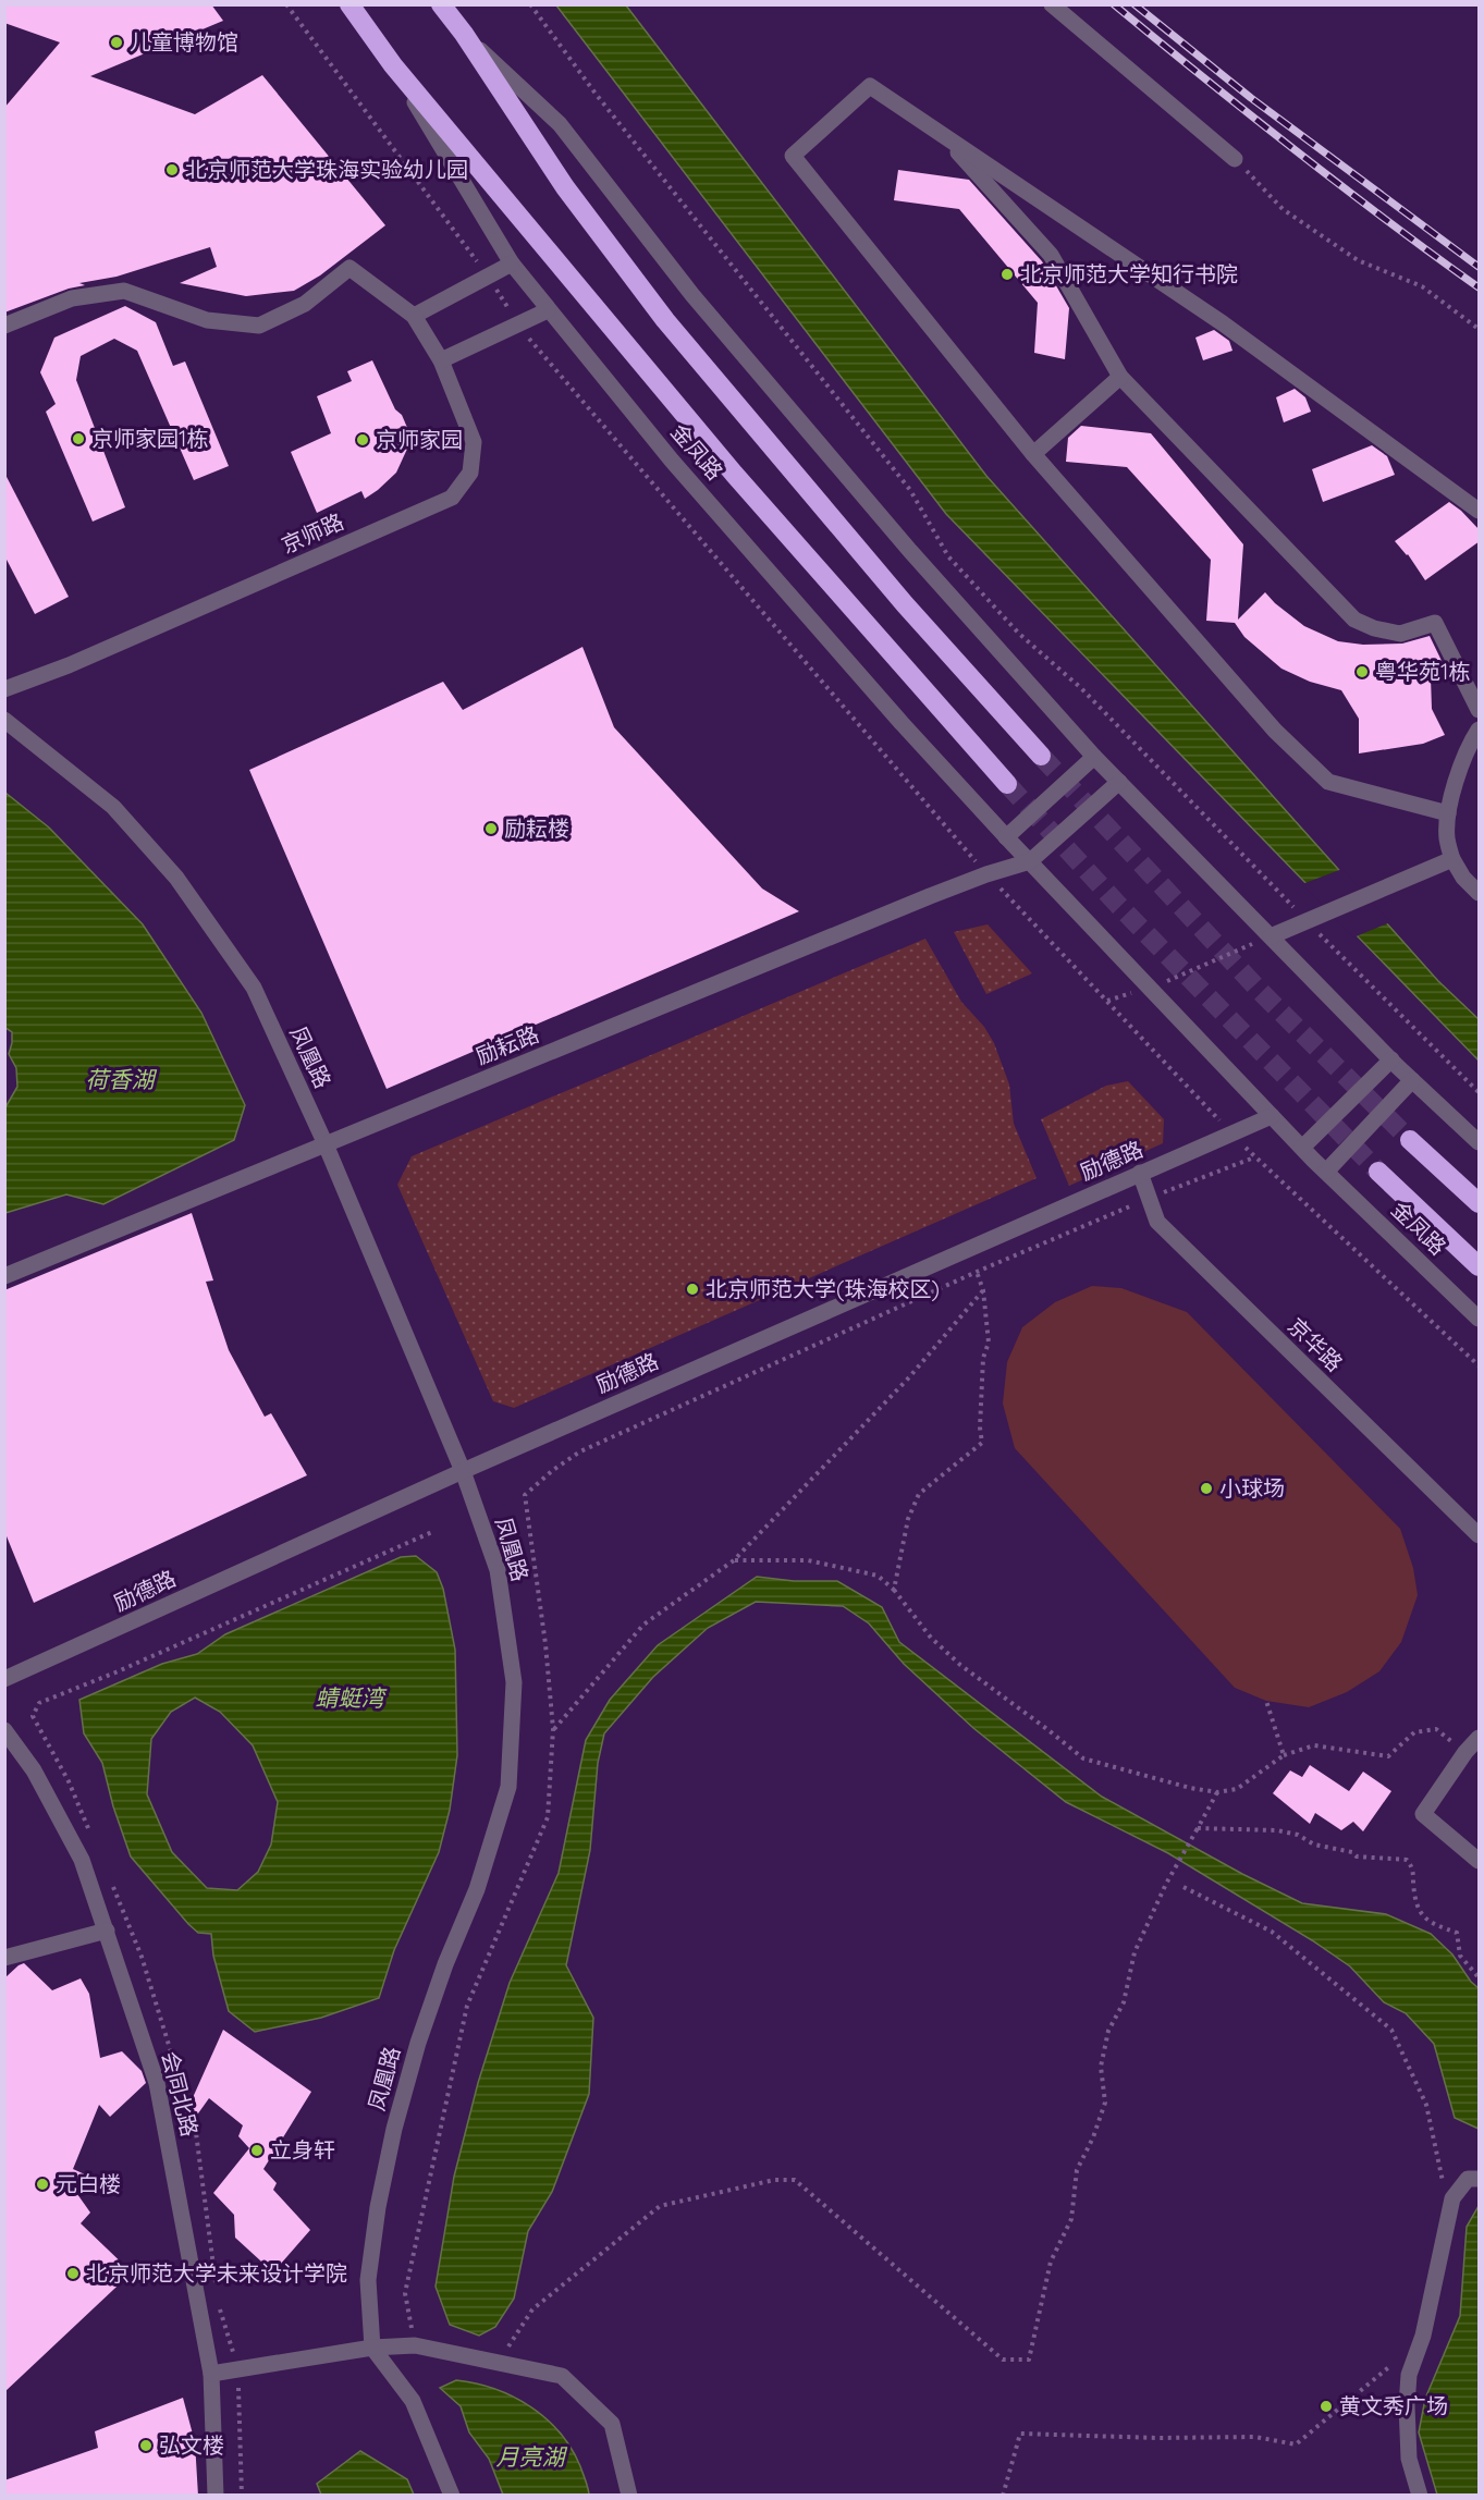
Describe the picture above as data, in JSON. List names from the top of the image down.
{
  "streets": {
    "highway": ["金凤路"],
    "street": [
      "京师路",
      "励耘路",
      "凤凰路",
      "励德路",
      "京华路",
      "会同北路"
    ]
  },
  "crossings": [
    ["金凤路", "励耘路"],
    ["金凤路", "励德路"],
    ["励耘路", "凤凰路"],
    ["凤凰路", "励德路"],
    ["励德路", "京华路"]
  ],
  "water": ["荷香湖", "蜻蜓湾", "月亮湖"],
  "places": [
    "儿童博物馆",
    "北京师范大学珠海实验幼儿园",
    "北京师范大学知行书院",
    "京师家园1栋",
    "京师家园",
    "粤华苑1栋",
    "励耘楼",
    "北京师范大学(珠海校区)",
    "小球场",
    "立身轩",
    "元白楼",
    "北京师范大学未来设计学院",
    "黄文秀广场",
    "弘文楼"
  ]
}
